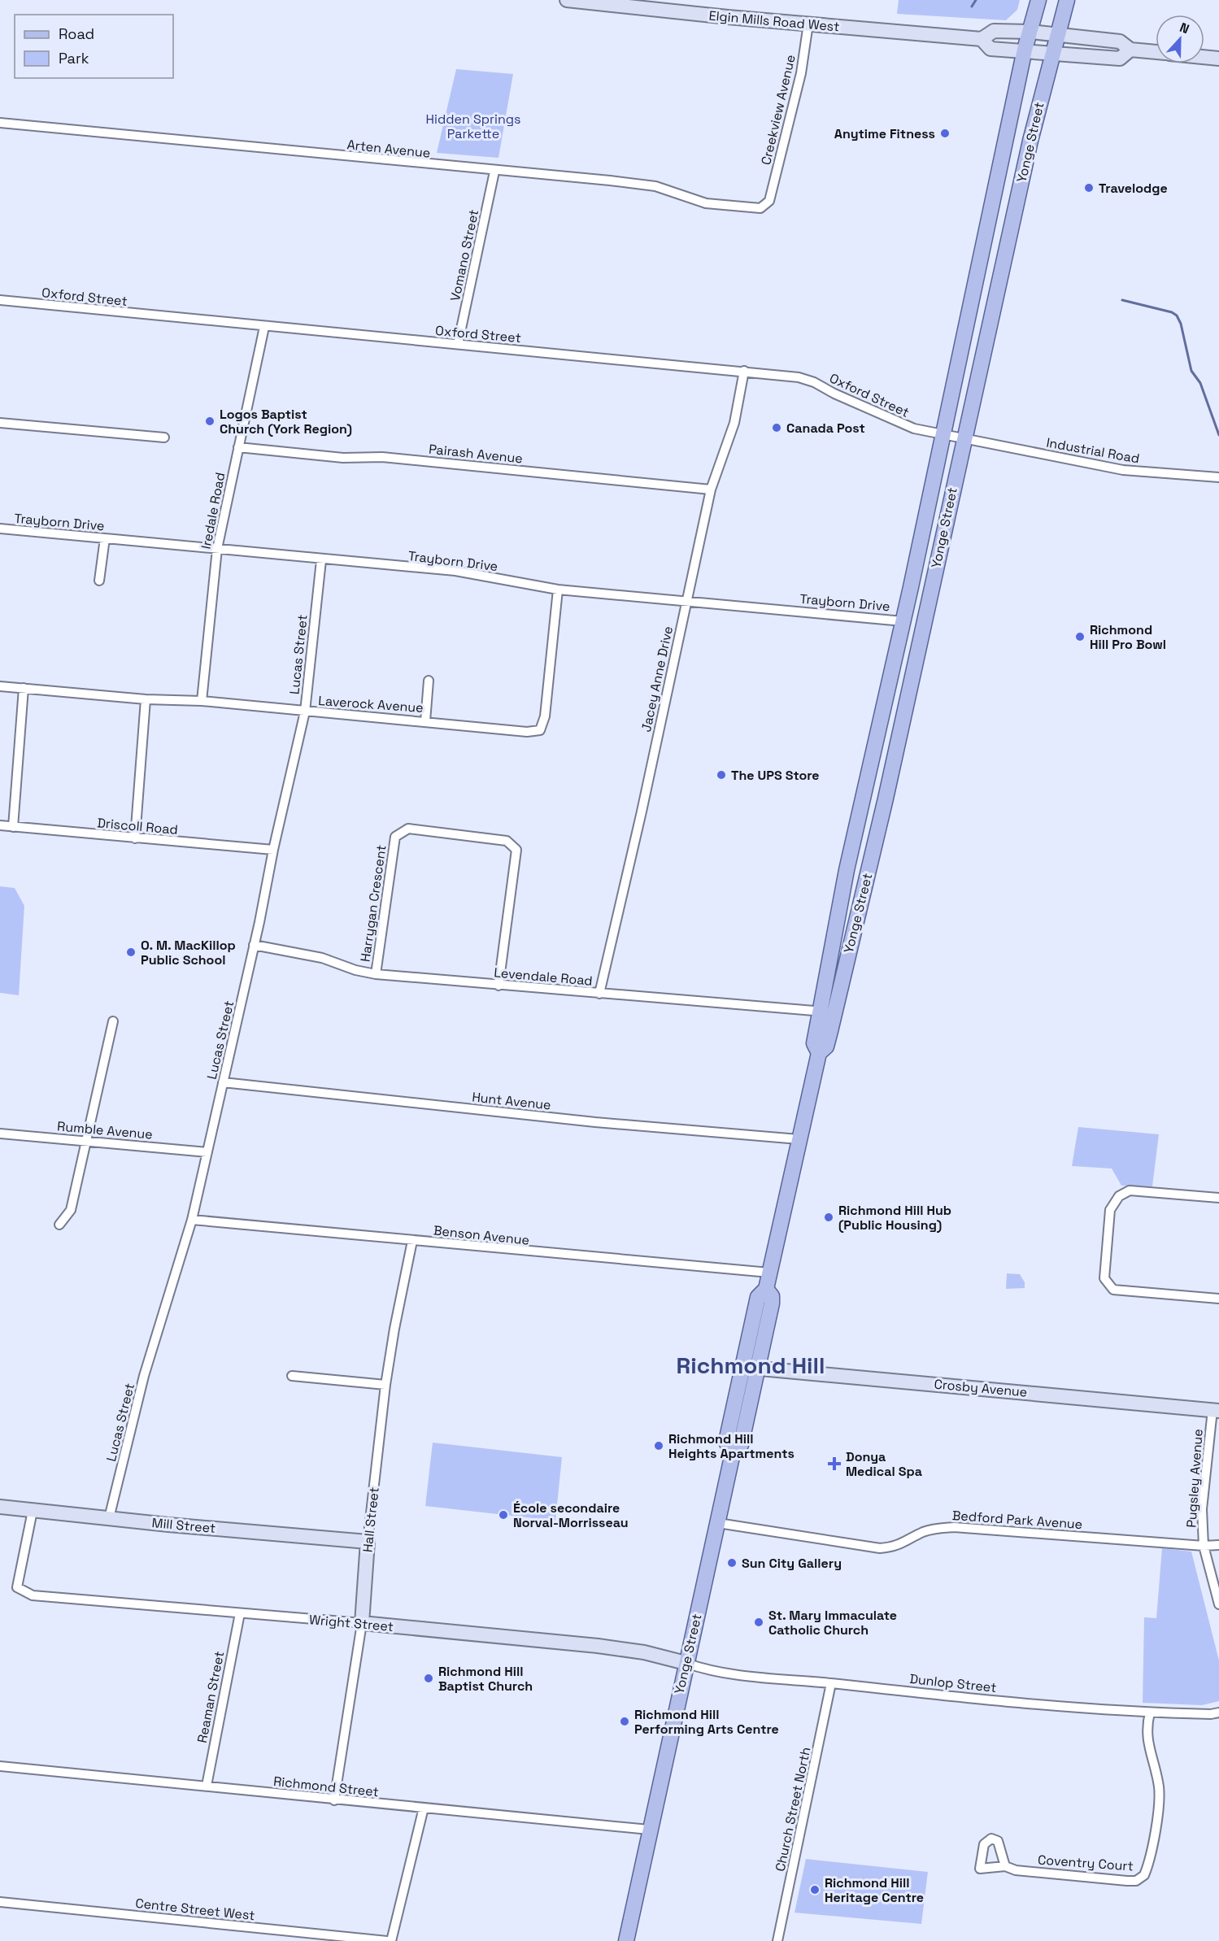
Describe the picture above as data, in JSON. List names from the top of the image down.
{
  "streets": {
    "main road": ["Yonge Street"],
    "street": [
      "Elgin Mills Road West",
      "Creekview Avenue",
      "Arten Avenue",
      "Vomano Street",
      "Oxford Street",
      "Industrial Road",
      "Pairash Avenue",
      "Iredale Road",
      "Trayborn Drive",
      "Lucas Street",
      "Jacey Anne Drive",
      "Laverock Avenue",
      "Driscoll Road",
      "Harrygan Crescent",
      "Levendale Road",
      "Hunt Avenue",
      "Rumble Avenue",
      "Benson Avenue",
      "Crosby Avenue",
      "Pugsley Avenue",
      "Hall Street",
      "Bedford Park Avenue",
      "Mill Street",
      "Wright Street",
      "Dunlop Street",
      "Reaman Street",
      "Richmond Street",
      "Church Street North",
      "Coventry Court",
      "Centre Street West"
    ]
  },
  "crossings": [
    ["Elgin Mills Road West", "Creekview Avenue"],
    ["Elgin Mills Road West", "Yonge Street"],
    ["Creekview Avenue", "Arten Avenue"],
    ["Yonge Street", "Oxford Street"],
    ["Yonge Street", "Industrial Road"],
    ["Yonge Street", "Trayborn Drive"],
    ["Yonge Street", "Levendale Road"],
    ["Yonge Street", "Hunt Avenue"],
    ["Yonge Street", "Benson Avenue"],
    ["Yonge Street", "Crosby Avenue"],
    ["Yonge Street", "Bedford Park Avenue"],
    ["Yonge Street", "Wright Street"],
    ["Yonge Street", "Dunlop Street"],
    ["Yonge Street", "Richmond Street"],
    ["Arten Avenue", "Vomano Street"],
    ["Vomano Street", "Oxford Street"],
    ["Oxford Street", "Industrial Road"],
    ["Oxford Street", "Iredale Road"],
    ["Oxford Street", "Jacey Anne Drive"],
    ["Pairash Avenue", "Iredale Road"],
    ["Pairash Avenue", "Jacey Anne Drive"],
    ["Iredale Road", "Trayborn Drive"],
    ["Iredale Road", "Laverock Avenue"],
    ["Trayborn Drive", "Lucas Street"],
    ["Trayborn Drive", "Jacey Anne Drive"],
    ["Trayborn Drive", "Laverock Avenue"],
    ["Lucas Street", "Laverock Avenue"],
    ["Lucas Street", "Driscoll Road"],
    ["Lucas Street", "Levendale Road"],
    ["Lucas Street", "Hunt Avenue"],
    ["Lucas Street", "Rumble Avenue"],
    ["Lucas Street", "Benson Avenue"],
    ["Lucas Street", "Mill Street"],
    ["Jacey Anne Drive", "Levendale Road"],
    ["Harrygan Crescent", "Levendale Road"],
    ["Benson Avenue", "Hall Street"],
    ["Crosby Avenue", "Pugsley Avenue"],
    ["Pugsley Avenue", "Bedford Park Avenue"],
    ["Hall Street", "Mill Street"],
    ["Hall Street", "Wright Street"],
    ["Hall Street", "Richmond Street"],
    ["Mill Street", "Wright Street"],
    ["Wright Street", "Dunlop Street"],
    ["Wright Street", "Reaman Street"],
    ["Dunlop Street", "Church Street North"],
    ["Dunlop Street", "Coventry Court"],
    ["Reaman Street", "Richmond Street"]
  ],
  "districts": ["Richmond Hill"],
  "parks": ["Hidden Springs Parkette"],
  "places": {
    "other": [
      "Anytime Fitness",
      "Travelodge",
      "Logos Baptist Church (York Region)",
      "Canada Post",
      "Richmond Hill Pro Bowl",
      "The UPS Store",
      "O. M. MacKillop Public School",
      "Richmond Hill Hub (Public Housing)",
      "Richmond Hill Heights Apartments",
      "École secondaire Norval-Morrisseau",
      "Sun City Gallery",
      "St. Mary Immaculate Catholic Church",
      "Richmond Hill Baptist Church",
      "Richmond Hill Performing Arts Centre",
      "Richmond Hill Heritage Centre"
    ],
    "health": ["Donya Medical Spa"]
  },
  "legend": ["Road", "Park"],
  "north": "top"
}
